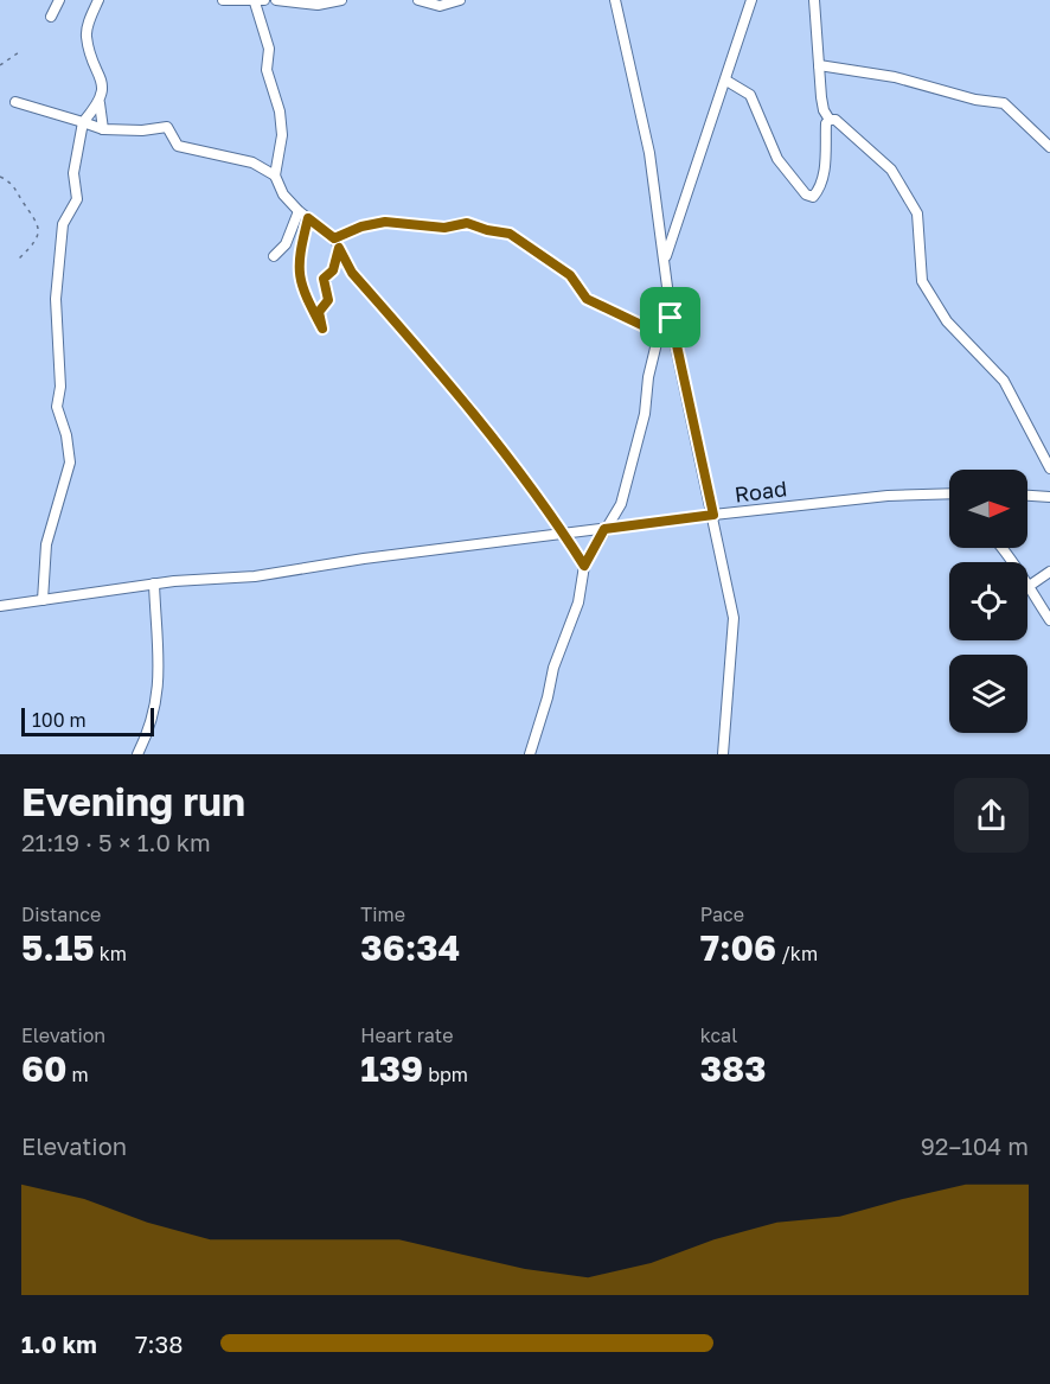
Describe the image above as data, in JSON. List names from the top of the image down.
{
  "streets": {
    "street": ["Road"]
  },
  "scale_bar": "100 m",
  "north": "right",
  "page": {
    "scale": "100 m",
    "heading": ["Evening run", "21:19 · 5 × 1.0 km"],
    "stats": [
      ["Distance", "5.15 km"],
      ["Time", "36:34"],
      ["Pace", "7:06 /km"],
      ["Elevation", "60 m"],
      ["Heart rate", "139 bpm"],
      ["kcal", "383"]
    ],
    "chart": ["Elevation", "92–104 m"],
    "list": [
      {
        "name": "1.0 km",
        "note": "7:38"
      }
    ]
  }
}
